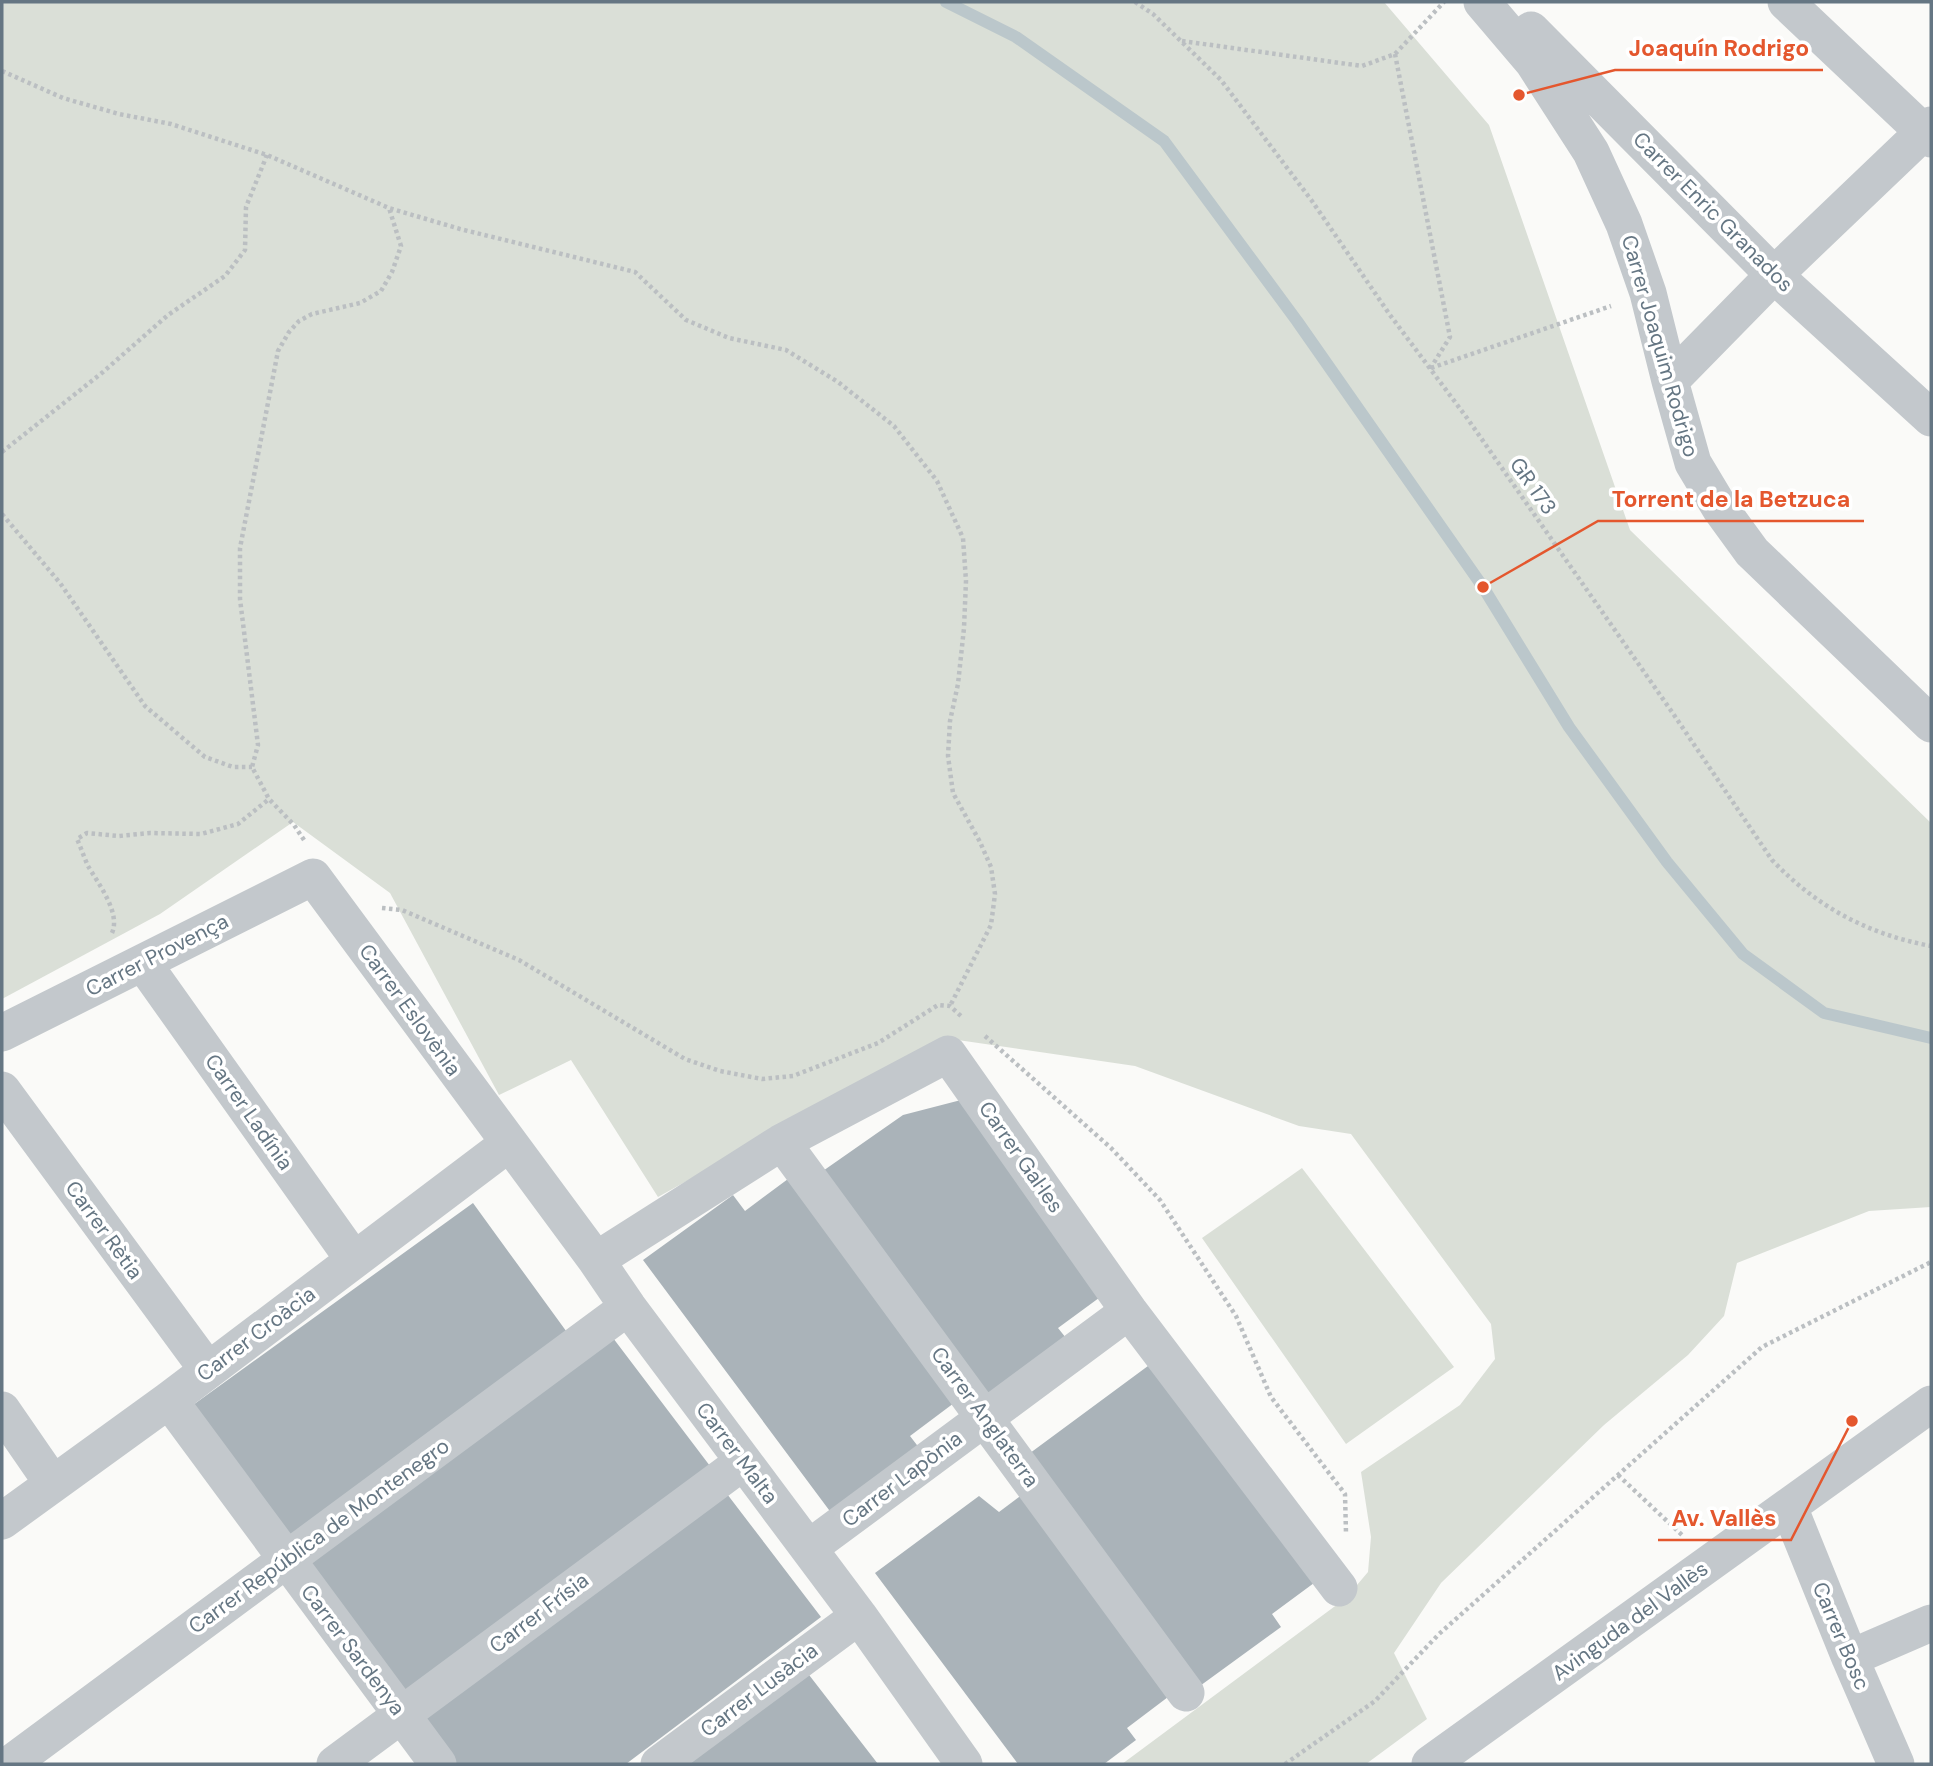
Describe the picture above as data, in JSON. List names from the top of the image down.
{
  "streets": {
    "street": [
      "Carrer Enric Granados",
      "Carrer Joaquim Rodrigo",
      "Carrer Provença",
      "Carrer Eslovènia",
      "Carrer Ladínia",
      "Carrer Gal·les",
      "Carrer Rètia",
      "Carrer Croàcia",
      "Carrer Anglaterra",
      "Carrer Malta",
      "Carrer Lapònia",
      "Carrer República de Montenegro",
      "Carrer Frísia",
      "Avinguda del Vallès",
      "Carrer Bosc",
      "Carrer Sardenya",
      "Carrer Lusàcia"
    ],
    "path": ["GR 173"]
  },
  "crossings": [
    ["Carrer Provença", "Carrer Eslovènia"],
    ["Carrer Provença", "Carrer Ladínia"],
    ["Carrer Eslovènia", "Carrer Croàcia"],
    ["Carrer Eslovènia", "Carrer Malta"],
    ["Carrer Ladínia", "Carrer Croàcia"],
    ["Carrer Gal·les", "Carrer Anglaterra"],
    ["Carrer Gal·les", "Carrer Malta"],
    ["Carrer Gal·les", "Carrer Lapònia"],
    ["Carrer Rètia", "Carrer Croàcia"],
    ["Carrer Croàcia", "Carrer Malta"],
    ["Carrer Croàcia", "Carrer Sardenya"],
    ["Carrer Anglaterra", "Carrer Lapònia"],
    ["Carrer Malta", "Carrer Lapònia"],
    ["Carrer Malta", "Carrer República de Montenegro"],
    ["Carrer Malta", "Carrer Frísia"],
    ["Carrer Malta", "Carrer Lusàcia"],
    ["Carrer República de Montenegro", "Carrer Sardenya"],
    ["Carrer Frísia", "Carrer Sardenya"],
    ["Avinguda del Vallès", "Carrer Bosc"]
  ],
  "places": ["Joaquín Rodrigo", "Torrent de la Betzuca", "Av. Vallès"]
}
